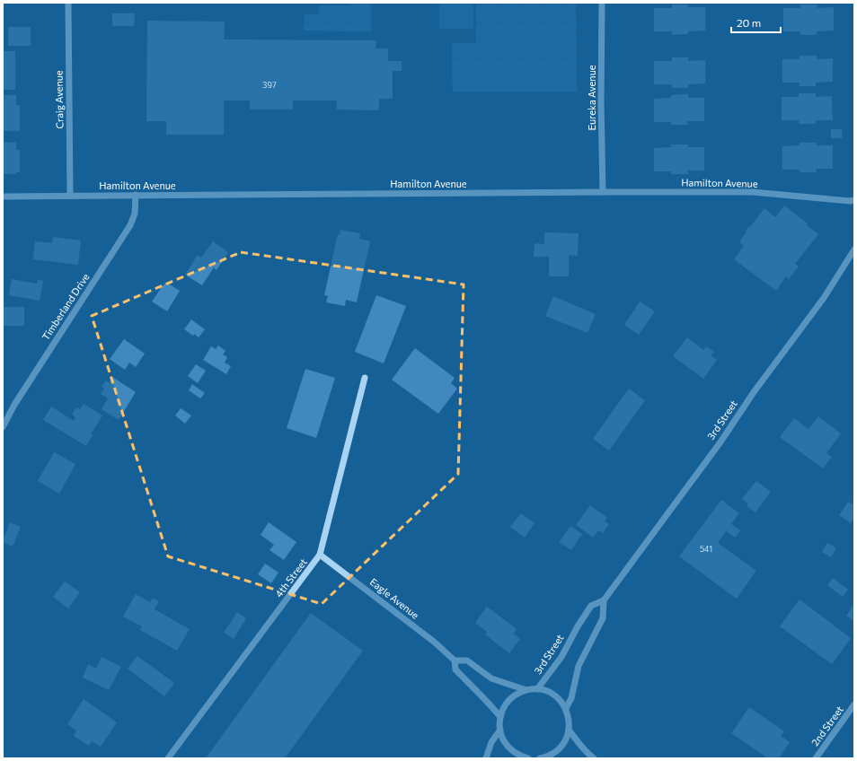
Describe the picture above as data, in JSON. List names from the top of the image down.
{
  "streets": {
    "street": [
      "Eureka Avenue",
      "Craig Avenue",
      "Hamilton Avenue",
      "Timberland Drive",
      "3rd Street",
      "4th Street",
      "Eagle Avenue",
      "2nd Street"
    ]
  },
  "crossings": [
    ["Eureka Avenue", "Hamilton Avenue"],
    ["Craig Avenue", "Hamilton Avenue"],
    ["Hamilton Avenue", "Timberland Drive"],
    ["4th Street", "Eagle Avenue"]
  ],
  "house_numbers": ["397", "541"],
  "scale_bar": "20 m"
}
